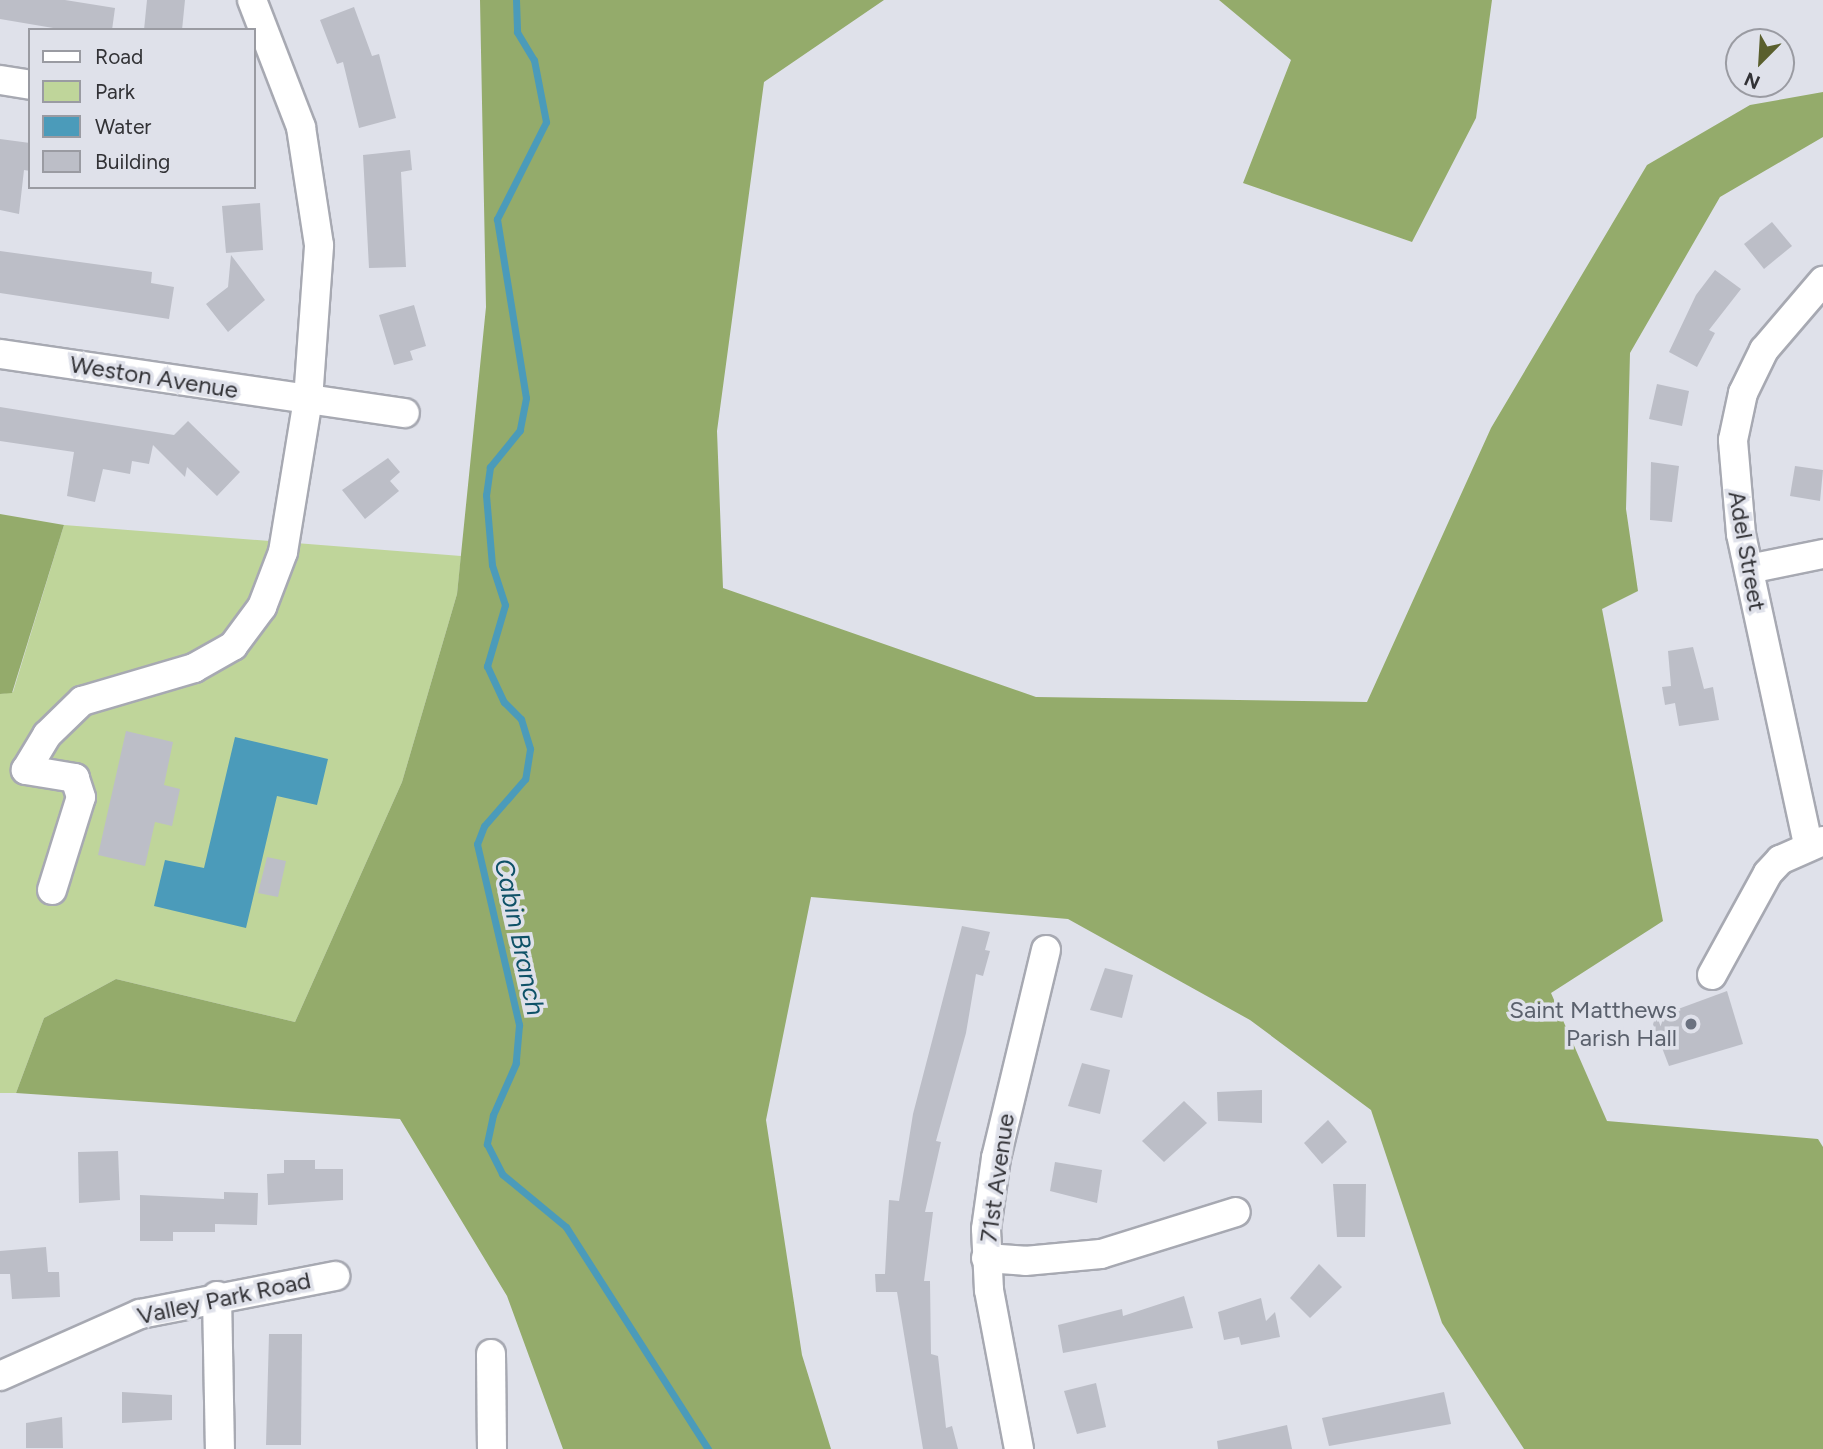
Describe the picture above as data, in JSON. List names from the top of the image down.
{
  "streets": {
    "street": [
      "Weston Avenue",
      "Adel Street",
      "71st Avenue",
      "Valley Park Road"
    ]
  },
  "water": ["Cabin Branch"],
  "places": ["Saint Matthews Parish Hall"],
  "legend": [
    "Road",
    "Park",
    "Water",
    "Building"
  ],
  "north": "bottom left"
}
